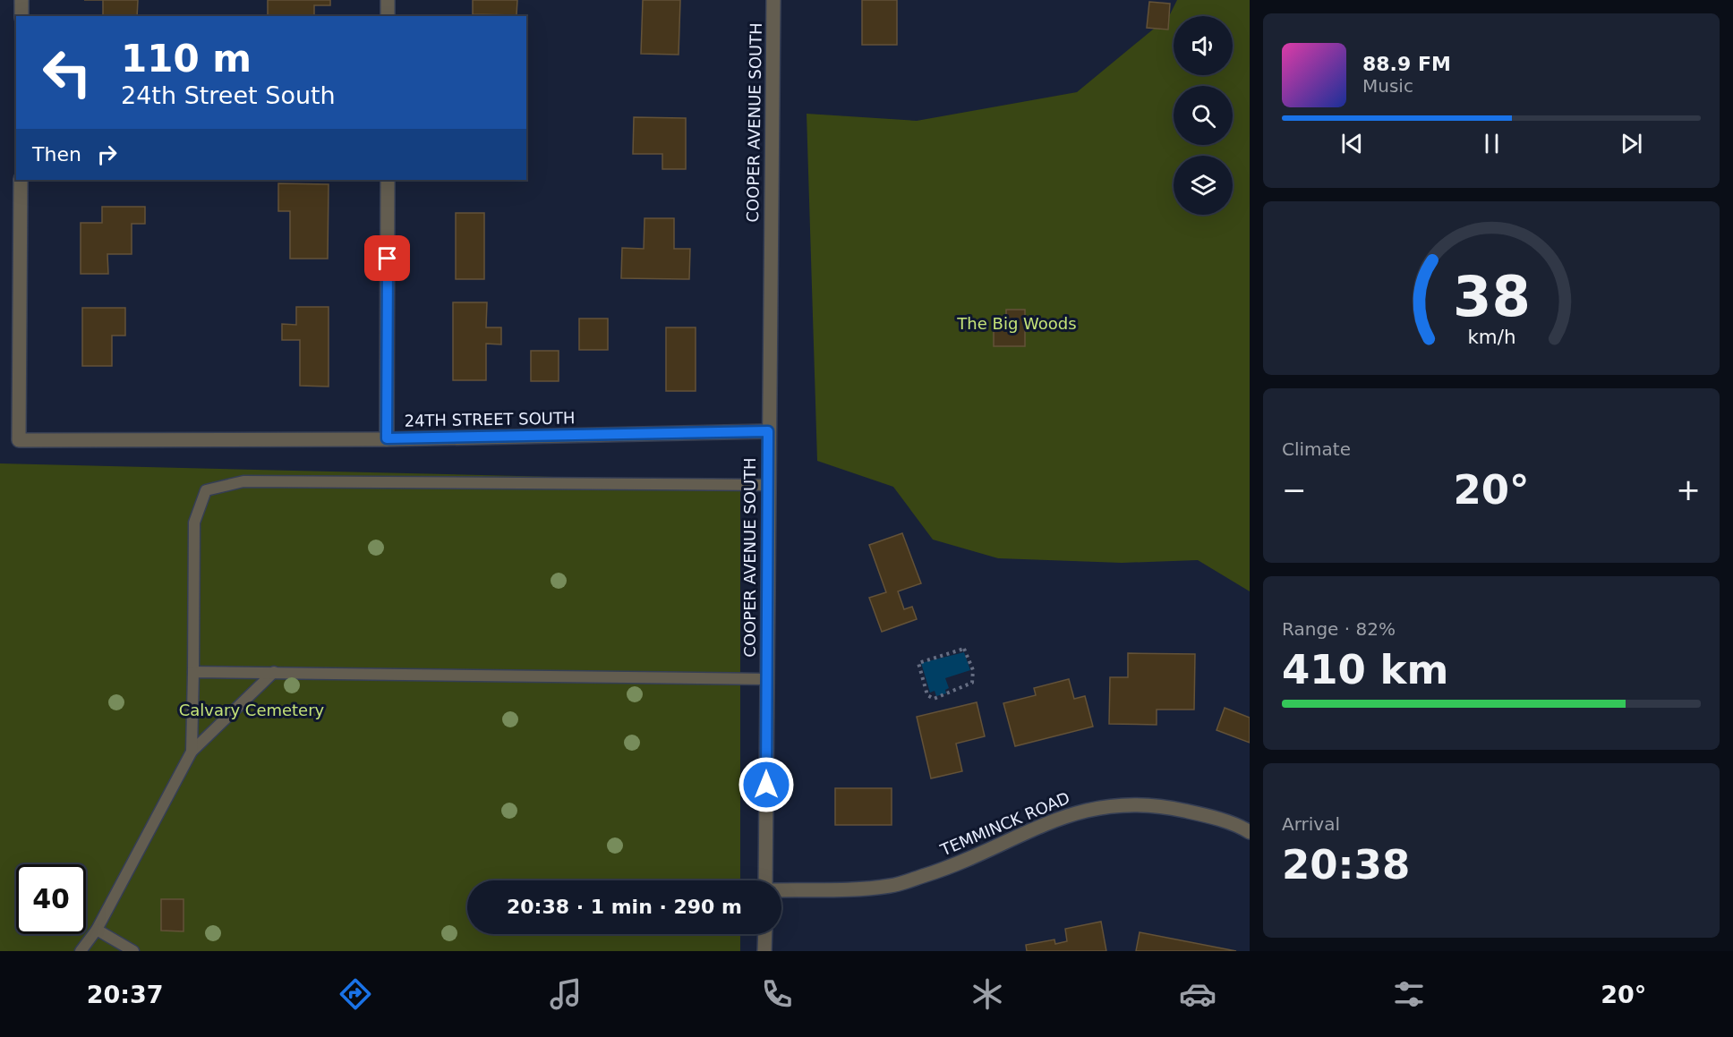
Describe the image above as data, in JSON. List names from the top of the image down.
{
  "streets": {
    "street": ["COOPER AVENUE SOUTH", "24TH STREET SOUTH", "TEMMINCK ROAD"]
  },
  "crossings": [
    ["COOPER AVENUE SOUTH", "24TH STREET SOUTH"]
  ],
  "parks": ["The Big Woods", "Calvary Cemetery"],
  "page": {
    "turn": ["110 m", "24th Street South"],
    "song": ["88.9 FM", "Music"],
    "then": "Then",
    "tile": [
      "Climate",
      ["Range · 82%", "410 km"],
      ["Arrival", "20:38"]
    ],
    "heat": ["−", "20°", "+"],
    "limit": "40",
    "trip": "20:38 · 1 min · 290 m",
    "tabs": ["20:37", "20°"],
    "gauge": ["38", "km/h"]
  }
}
